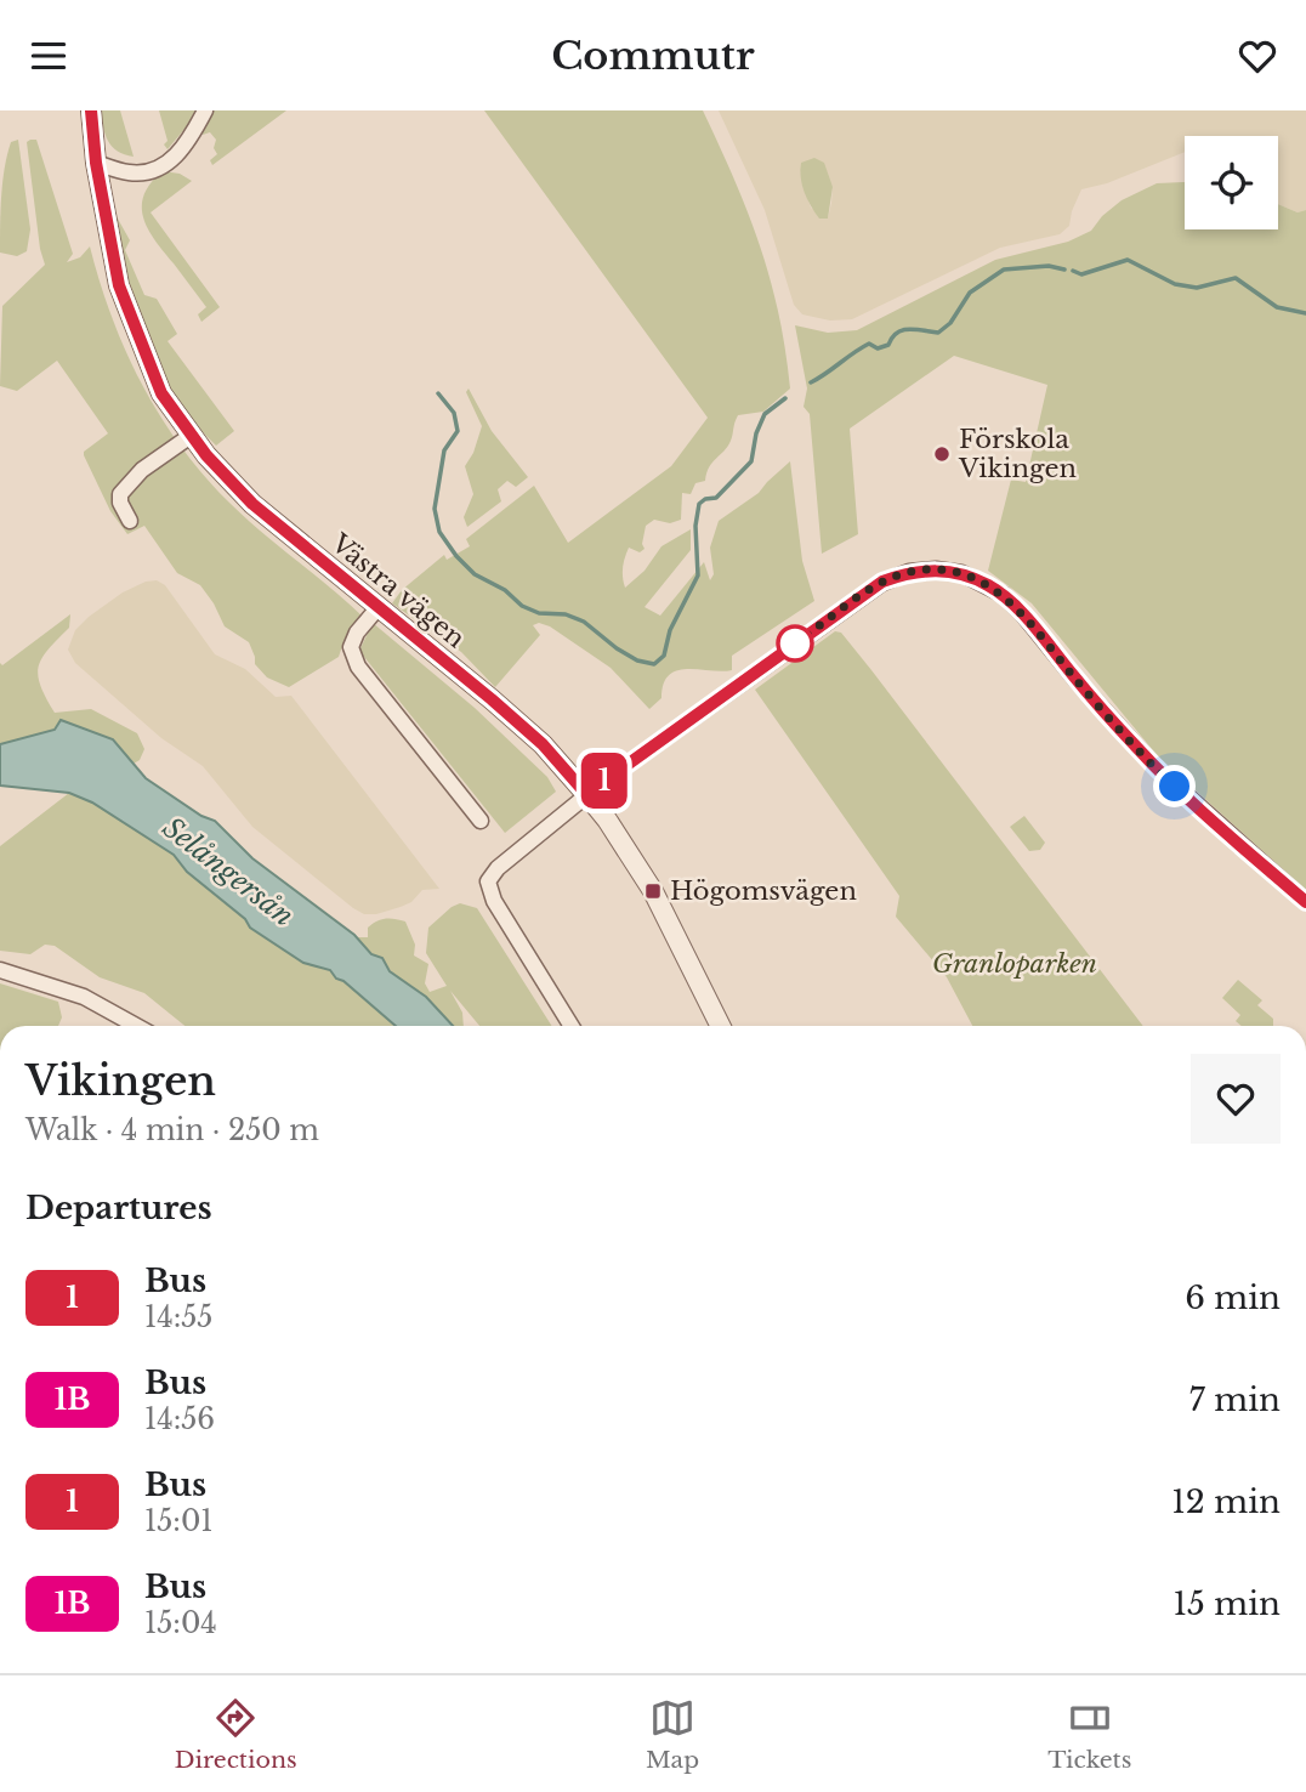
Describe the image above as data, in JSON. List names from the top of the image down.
{
  "streets": {
    "street": ["Västra vägen"]
  },
  "water": ["Selångersån"],
  "parks": ["Granloparken"],
  "places": {
    "other": ["Förskola Vikingen"],
    "transit": ["Högomsvägen"]
  },
  "lines": ["bus line 1"],
  "page": {
    "header": "Commutr",
    "on_map": "1",
    "heading": [
      ["Vikingen", "Walk · 4 min · 250 m"],
      "Departures"
    ],
    "list": [
      {
        "mark": "1",
        "name": "Bus",
        "note": "14:55",
        "value": "6 min"
      },
      {
        "mark": "1B",
        "name": "Bus",
        "note": "14:56",
        "value": "7 min"
      },
      {
        "mark": "1",
        "name": "Bus",
        "note": "15:01",
        "value": "12 min"
      },
      {
        "mark": "1B",
        "name": "Bus",
        "note": "15:04",
        "value": "15 min"
      }
    ],
    "tabs": ["Directions", "Map", "Tickets"]
  }
}
